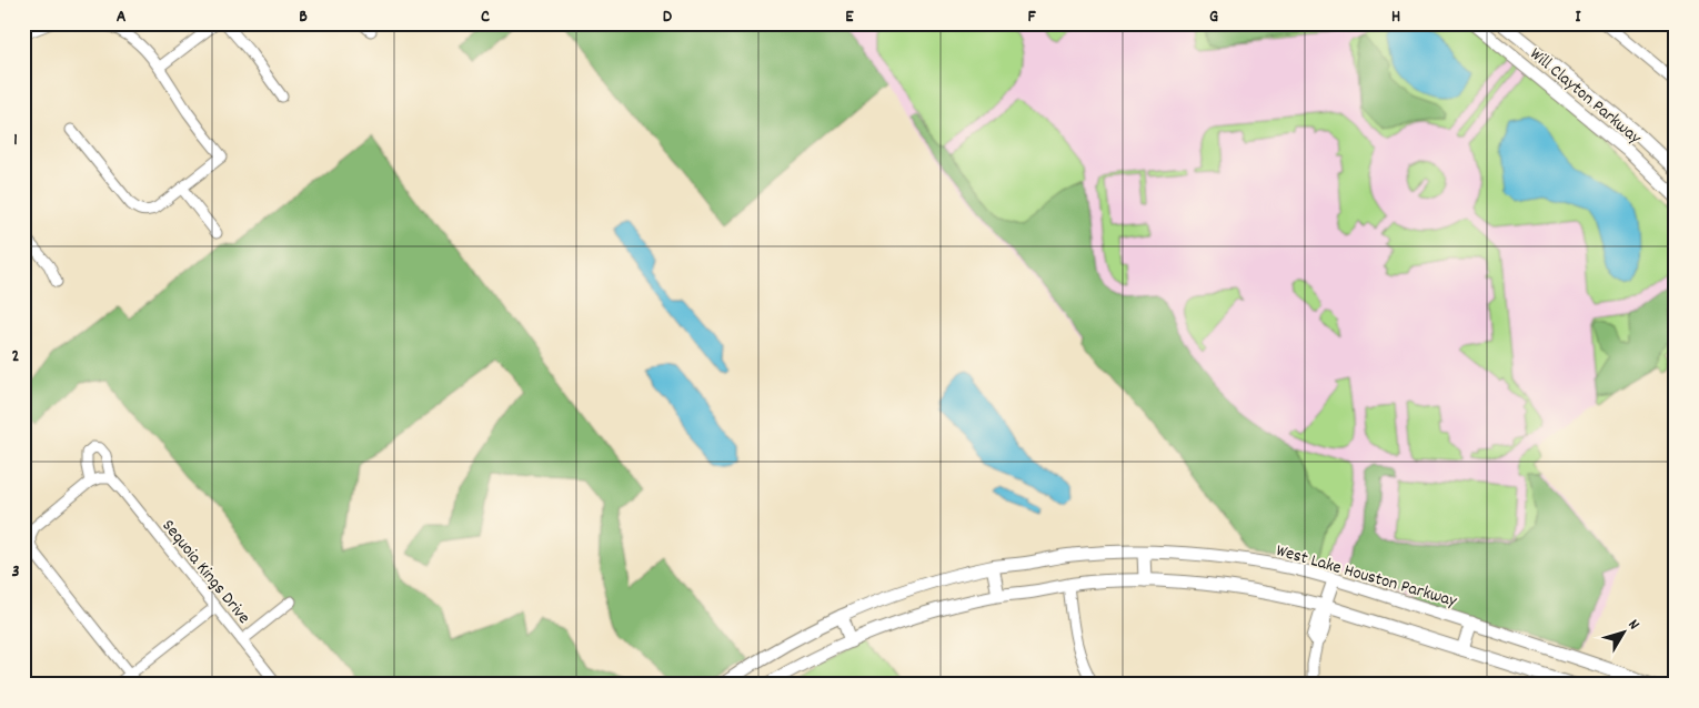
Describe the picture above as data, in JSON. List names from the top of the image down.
{
  "streets": {
    "main road": ["Will Clayton Parkway", "West Lake Houston Parkway"],
    "street": ["Sequoia Kings Drive"]
  },
  "north": "top right",
  "grid": {
    "columns": [
      "A",
      "B",
      "C",
      "D",
      "E",
      "F",
      "G",
      "H",
      "I"
    ],
    "rows": ["1", "2", "3"]
  }
}
